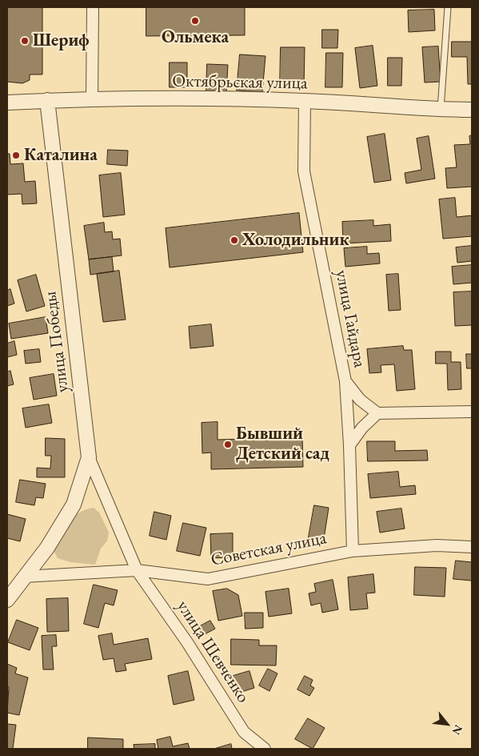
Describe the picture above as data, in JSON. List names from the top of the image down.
{
  "streets": {
    "street": [
      "Октябрьская улица",
      "улица Гайдара",
      "улица Победы",
      "Советская улица",
      "улица Шевченко"
    ]
  },
  "crossings": [
    ["Октябрьская улица", "улица Гайдара"],
    ["Октябрьская улица", "улица Победы"],
    ["улица Победы", "Советская улица"],
    ["улица Победы", "улица Шевченко"],
    ["Советская улица", "улица Шевченко"]
  ],
  "places": [
    "Ольмека",
    "Шериф",
    "Каталина",
    "Холодильник",
    "Бывший Детский сад"
  ],
  "north": "bottom right"
}
